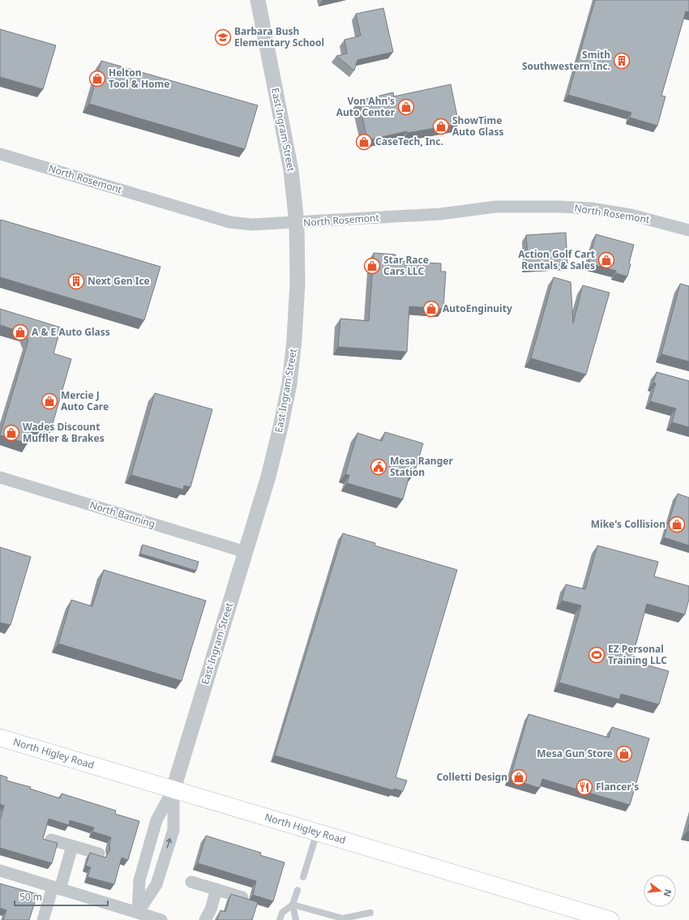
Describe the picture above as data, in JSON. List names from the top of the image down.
{
  "streets": {
    "main road": ["North Higley Road"],
    "street": ["East Ingram Street", "North Rosemont", "North Banning"]
  },
  "crossings": [
    ["East Ingram Street", "North Rosemont"],
    ["East Ingram Street", "North Banning"],
    ["East Ingram Street", "North Higley Road"]
  ],
  "places": {
    "school or university": ["Barbara Bush Elementary School"],
    "building": ["Smith Southwestern Inc.", "Next Gen Ice"],
    "shop": [
      "Helton Tool & Home",
      "Von Ahn's Auto Center",
      "ShowTime Auto Glass",
      "CaseTech, Inc.",
      "Action Golf Cart Rentals & Sales",
      "Star Race Cars LLC",
      "AutoEnginuity",
      "A & E Auto Glass",
      "Mercie J Auto Care",
      "Wades Discount Muffler & Brakes",
      "Mike's Collision",
      "Mesa Gun Store",
      "Colletti Design"
    ],
    "public building": ["Mesa Ranger Station"],
    "sports": ["EZ Personal Training LLC"],
    "restaurant": ["Flancer's"]
  },
  "scale_bar": "50 m",
  "north": "right"
}
